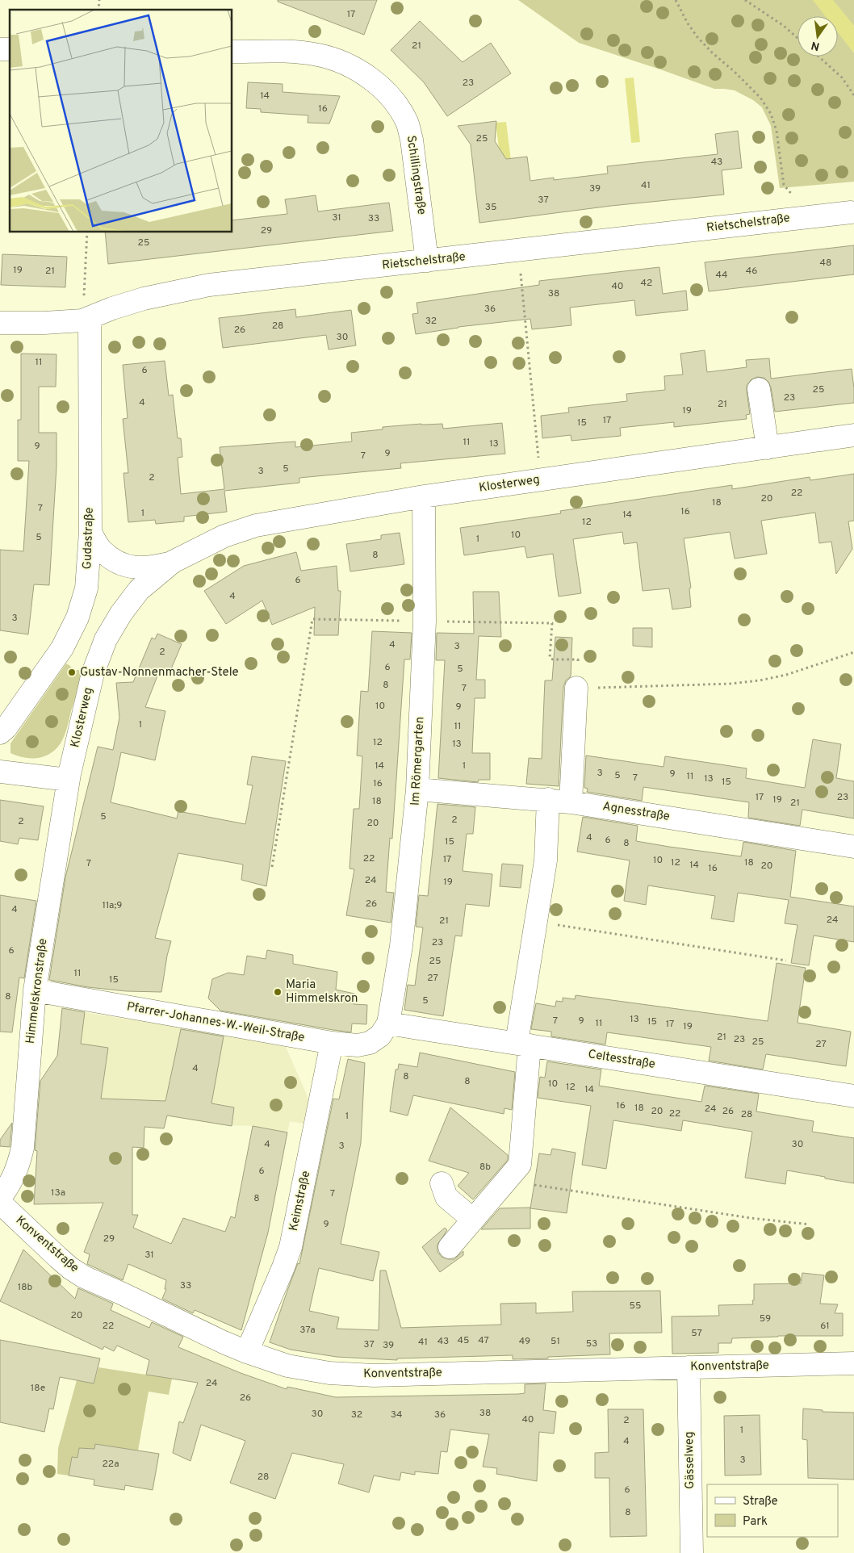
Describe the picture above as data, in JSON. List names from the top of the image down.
{
  "streets": {
    "street": [
      "Schillingstraße",
      "Rietschelstraße",
      "Klosterweg",
      "Gudastraße",
      "Im Römergarten",
      "Agnesstraße",
      "Himmelskronstraße",
      "Pfarrer-Johannes-W.-Weil-Straße",
      "Celtesstraße",
      "Keimstraße",
      "Konventstraße",
      "Gässelweg"
    ]
  },
  "crossings": [
    ["Schillingstraße", "Rietschelstraße"],
    ["Rietschelstraße", "Gudastraße"],
    ["Klosterweg", "Gudastraße"],
    ["Klosterweg", "Im Römergarten"],
    ["Klosterweg", "Himmelskronstraße"],
    ["Im Römergarten", "Agnesstraße"],
    ["Im Römergarten", "Pfarrer-Johannes-W.-Weil-Straße"],
    ["Im Römergarten", "Celtesstraße"],
    ["Himmelskronstraße", "Pfarrer-Johannes-W.-Weil-Straße"],
    ["Pfarrer-Johannes-W.-Weil-Straße", "Celtesstraße"],
    ["Pfarrer-Johannes-W.-Weil-Straße", "Keimstraße"],
    ["Keimstraße", "Konventstraße"],
    ["Konventstraße", "Gässelweg"]
  ],
  "places": ["Gustav-Nonnenmacher-Stele", "Maria Himmelskron"],
  "house_numbers": [
    "17",
    "21",
    "23",
    "14",
    "16",
    "25",
    "43",
    "41",
    "39",
    "37",
    "35",
    "31",
    "33",
    "29",
    "25",
    "48",
    "19",
    "21",
    "46",
    "44",
    "42",
    "40",
    "38",
    "36",
    "32",
    "28",
    "26",
    "30",
    "11",
    "6",
    "25",
    "23",
    "4",
    "21",
    "19",
    "17",
    "15",
    "11",
    "13",
    "9",
    "9",
    "7",
    "5",
    "3",
    "2",
    "22",
    "20",
    "18",
    "7",
    "16",
    "1",
    "14",
    "12",
    "10",
    "5",
    "1",
    "8",
    "6",
    "4",
    "3",
    "4",
    "3",
    "2",
    "6",
    "5",
    "8",
    "7",
    "10",
    "9",
    "1",
    "11",
    "12",
    "13",
    "14",
    "1",
    "3",
    "9",
    "5",
    "11",
    "7",
    "13",
    "15",
    "16",
    "17",
    "23",
    "19",
    "18",
    "21",
    "5",
    "2",
    "2",
    "20",
    "4",
    "6",
    "15",
    "8",
    "22",
    "17",
    "10",
    "12",
    "18",
    "7",
    "14",
    "20",
    "16",
    "24",
    "19",
    "26",
    "11a;9",
    "4",
    "24",
    "21",
    "23",
    "6",
    "25",
    "11",
    "27",
    "15",
    "8",
    "5",
    "13",
    "7",
    "9",
    "15",
    "11",
    "17",
    "19",
    "21",
    "23",
    "25",
    "27",
    "4",
    "8",
    "8",
    "10",
    "12",
    "14",
    "16",
    "18",
    "24",
    "20",
    "26",
    "22",
    "28",
    "1",
    "4",
    "30",
    "3",
    "8b",
    "6",
    "13a",
    "7",
    "8",
    "9",
    "29",
    "31",
    "33",
    "18b",
    "55",
    "20",
    "59",
    "22",
    "61",
    "37a",
    "57",
    "45",
    "47",
    "43",
    "49",
    "51",
    "41",
    "53",
    "37",
    "39",
    "24",
    "18e",
    "26",
    "38",
    "30",
    "32",
    "34",
    "36",
    "40",
    "2",
    "1",
    "4",
    "3",
    "22a",
    "28",
    "6",
    "8"
  ],
  "legend": ["Straße", "Park"],
  "north": "bottom"
}
